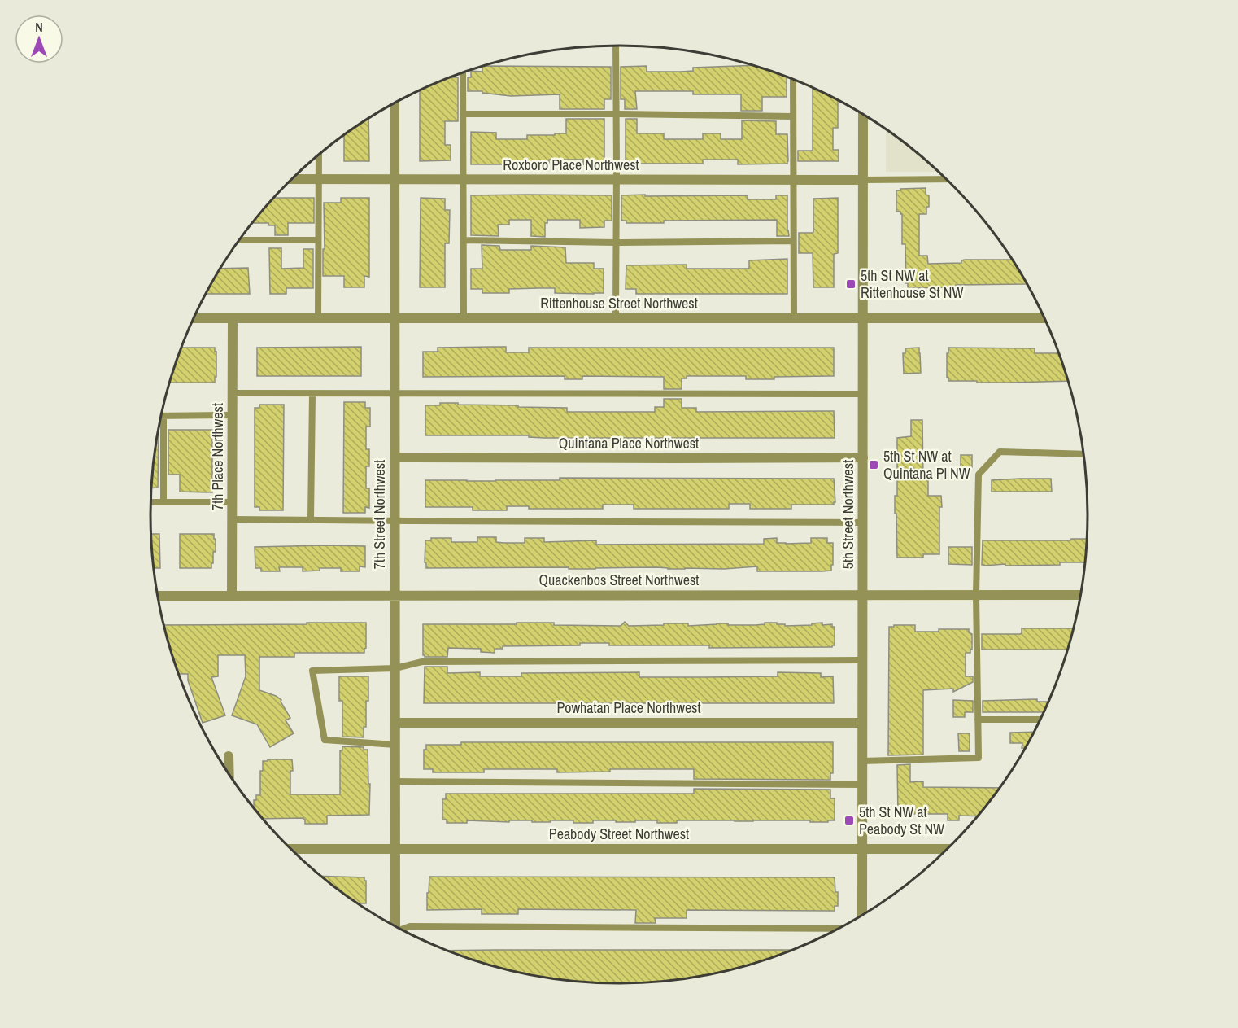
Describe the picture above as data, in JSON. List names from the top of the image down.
{
  "streets": {
    "street": [
      "Roxboro Place Northwest",
      "Rittenhouse Street Northwest",
      "Quintana Place Northwest",
      "7th Place Northwest",
      "7th Street Northwest",
      "5th Street Northwest",
      "Quackenbos Street Northwest",
      "Powhatan Place Northwest",
      "Peabody Street Northwest"
    ]
  },
  "crossings": [
    ["Roxboro Place Northwest", "7th Street Northwest"],
    ["Roxboro Place Northwest", "5th Street Northwest"],
    ["Rittenhouse Street Northwest", "7th Place Northwest"],
    ["Rittenhouse Street Northwest", "7th Street Northwest"],
    ["Rittenhouse Street Northwest", "5th Street Northwest"],
    ["Quintana Place Northwest", "7th Street Northwest"],
    ["Quintana Place Northwest", "5th Street Northwest"],
    ["7th Place Northwest", "Quackenbos Street Northwest"],
    ["7th Street Northwest", "Quackenbos Street Northwest"],
    ["7th Street Northwest", "Powhatan Place Northwest"],
    ["7th Street Northwest", "Peabody Street Northwest"],
    ["5th Street Northwest", "Quackenbos Street Northwest"],
    ["5th Street Northwest", "Powhatan Place Northwest"],
    ["5th Street Northwest", "Peabody Street Northwest"]
  ],
  "places": {
    "transit": ["5th St NW at Rittenhouse St NW", "5th St NW at Quintana Pl NW", "5th St NW at Peabody St NW"]
  },
  "north": "top"
}
